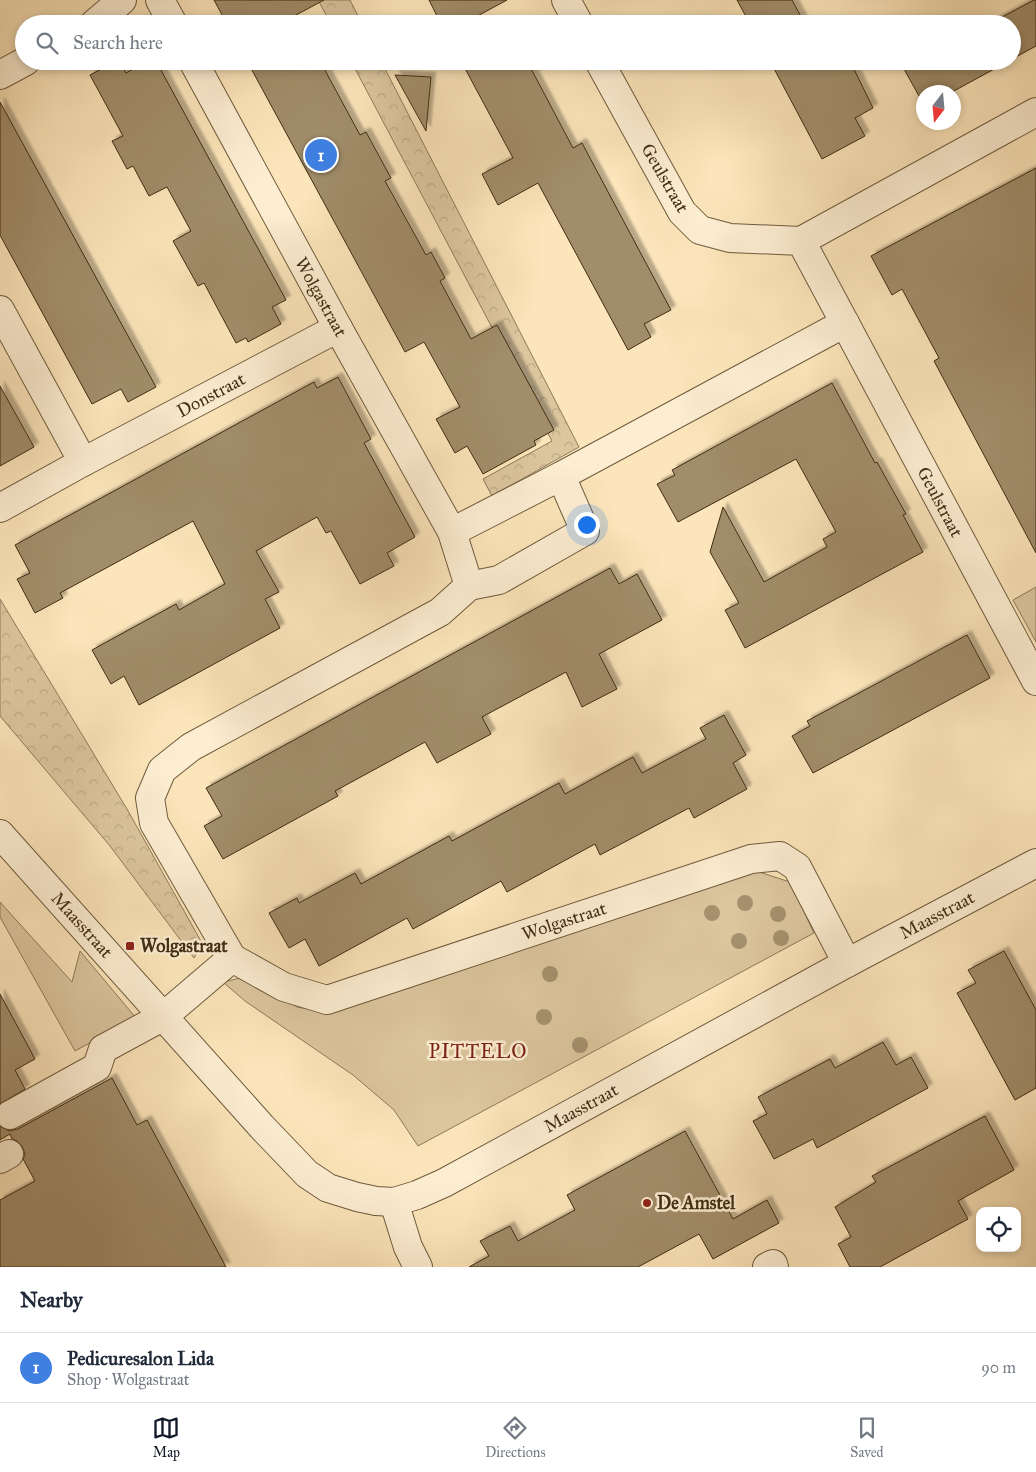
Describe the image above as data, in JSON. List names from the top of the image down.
{
  "streets": {
    "street": [
      "Geulstraat",
      "Wolgastraat",
      "Donstraat",
      "Maasstraat"
    ]
  },
  "crossings": [
    ["Wolgastraat", "Donstraat"],
    ["Wolgastraat", "Maasstraat"]
  ],
  "districts": ["PITTELO"],
  "places": {
    "transit": ["Wolgastraat"],
    "other": ["De Amstel"]
  },
  "north": "bottom",
  "page": {
    "search": "Search here",
    "pins": "1",
    "heading": "Nearby",
    "list": [
      {
        "mark": "1",
        "name": "Pedicuresalon Lida",
        "note": "Shop · Wolgastraat",
        "value": "90 m"
      }
    ],
    "nav": ["Map", "Directions", "Saved"]
  }
}
